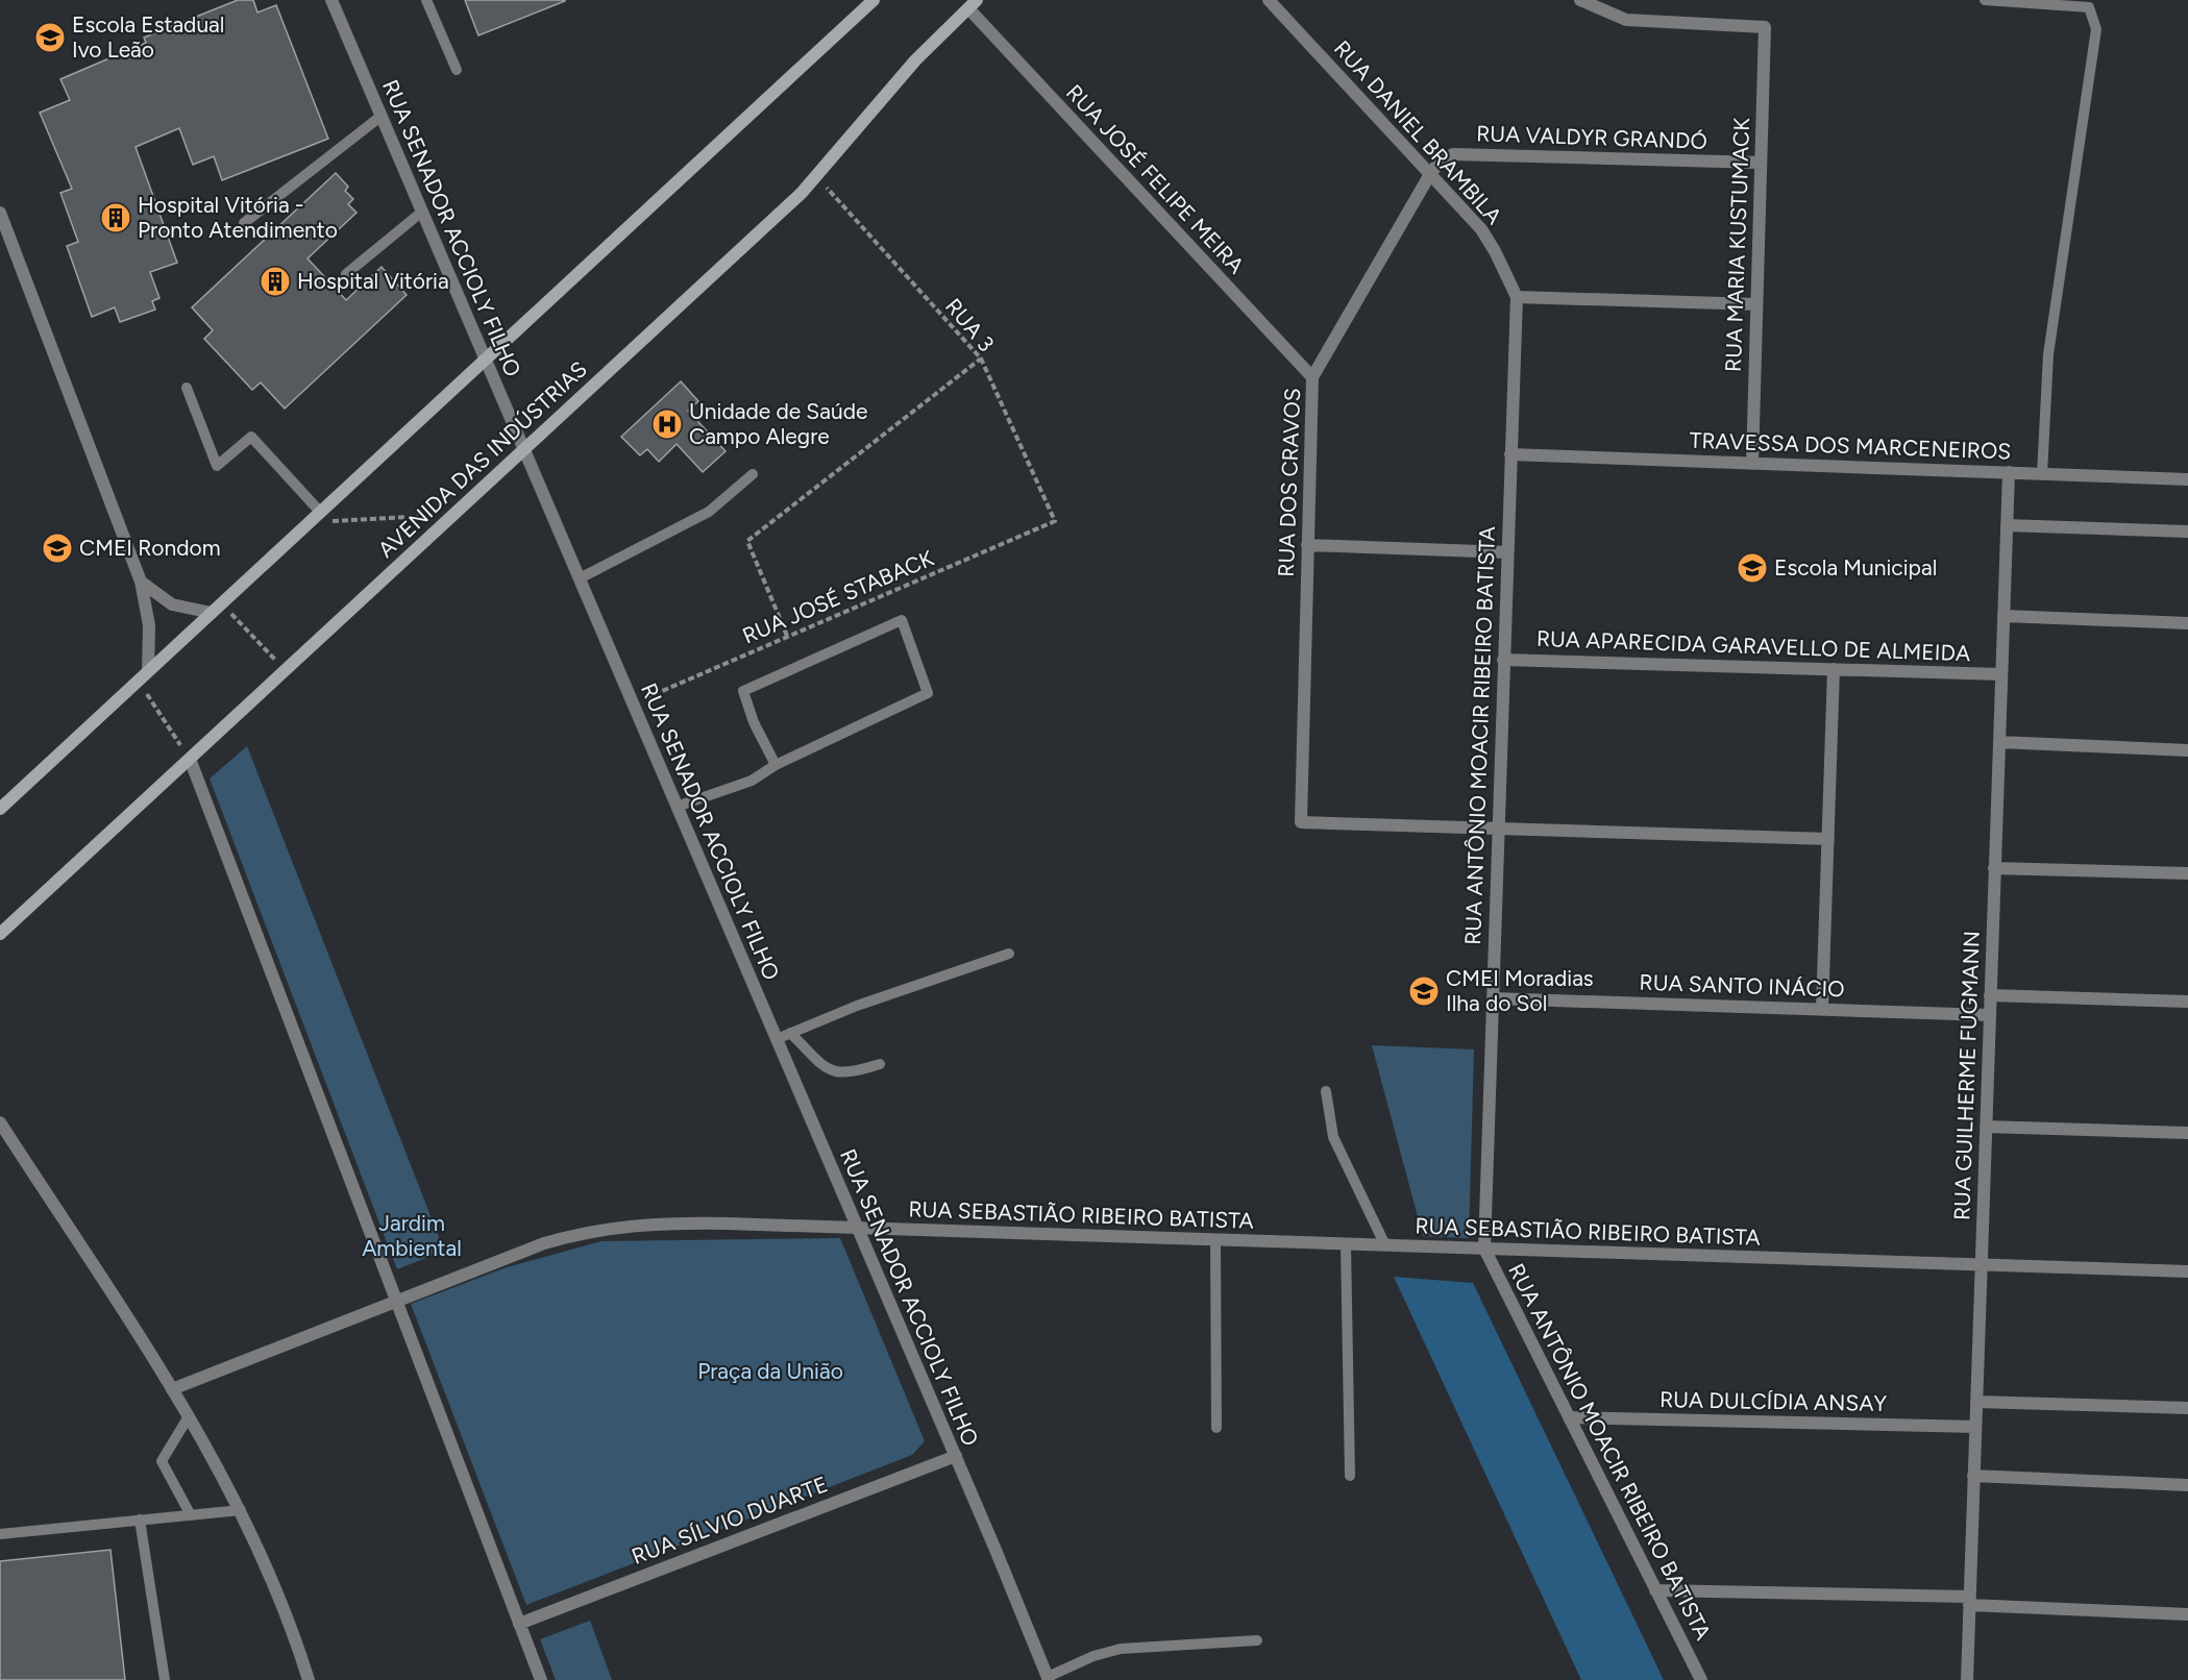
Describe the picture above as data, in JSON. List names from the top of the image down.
{
  "streets": {
    "main road": ["AVENIDA DAS INDÚSTRIAS"],
    "street": [
      "RUA DANIEL BRAMBILA",
      "RUA VALDYR GRANDÓ",
      "RUA JOSÉ FELIPE MEIRA",
      "RUA SENADOR ACCIOLY FILHO",
      "RUA MARIA KUSTUMACK",
      "TRAVESSA DOS MARCENEIROS",
      "RUA DOS CRAVOS",
      "RUA APARECIDA GARAVELLO DE ALMEIDA",
      "RUA ANTÔNIO MOACIR RIBEIRO BATISTA",
      "RUA SANTO INÁCIO",
      "RUA GUILHERME FUGMANN",
      "RUA SEBASTIÃO RIBEIRO BATISTA",
      "RUA DULCÍDIA ANSAY",
      "RUA SÍLVIO DUARTE"
    ],
    "path": ["RUA 3", "RUA JOSÉ STABACK"]
  },
  "crossings": [
    ["RUA DANIEL BRAMBILA", "RUA VALDYR GRANDÓ"],
    ["RUA DANIEL BRAMBILA", "TRAVESSA DOS MARCENEIROS"],
    ["RUA DANIEL BRAMBILA", "RUA DOS CRAVOS"],
    ["RUA DANIEL BRAMBILA", "RUA ANTÔNIO MOACIR RIBEIRO BATISTA"],
    ["RUA VALDYR GRANDÓ", "RUA MARIA KUSTUMACK"],
    ["RUA VALDYR GRANDÓ", "RUA DOS CRAVOS"],
    ["RUA JOSÉ FELIPE MEIRA", "AVENIDA DAS INDÚSTRIAS"],
    ["RUA JOSÉ FELIPE MEIRA", "RUA DOS CRAVOS"],
    ["RUA SENADOR ACCIOLY FILHO", "AVENIDA DAS INDÚSTRIAS"],
    ["RUA SENADOR ACCIOLY FILHO", "RUA JOSÉ STABACK"],
    ["RUA SENADOR ACCIOLY FILHO", "RUA SEBASTIÃO RIBEIRO BATISTA"],
    ["RUA SENADOR ACCIOLY FILHO", "RUA SÍLVIO DUARTE"],
    ["RUA MARIA KUSTUMACK", "TRAVESSA DOS MARCENEIROS"],
    ["RUA 3", "AVENIDA DAS INDÚSTRIAS"],
    ["RUA 3", "RUA JOSÉ STABACK"],
    ["TRAVESSA DOS MARCENEIROS", "RUA ANTÔNIO MOACIR RIBEIRO BATISTA"],
    ["TRAVESSA DOS MARCENEIROS", "RUA GUILHERME FUGMANN"],
    ["RUA DOS CRAVOS", "RUA ANTÔNIO MOACIR RIBEIRO BATISTA"],
    ["RUA APARECIDA GARAVELLO DE ALMEIDA", "RUA ANTÔNIO MOACIR RIBEIRO BATISTA"],
    ["RUA APARECIDA GARAVELLO DE ALMEIDA", "RUA GUILHERME FUGMANN"],
    ["RUA ANTÔNIO MOACIR RIBEIRO BATISTA", "RUA SANTO INÁCIO"],
    ["RUA ANTÔNIO MOACIR RIBEIRO BATISTA", "RUA SEBASTIÃO RIBEIRO BATISTA"],
    ["RUA ANTÔNIO MOACIR RIBEIRO BATISTA", "RUA DULCÍDIA ANSAY"],
    ["RUA SANTO INÁCIO", "RUA GUILHERME FUGMANN"],
    ["RUA GUILHERME FUGMANN", "RUA SEBASTIÃO RIBEIRO BATISTA"],
    ["RUA GUILHERME FUGMANN", "RUA DULCÍDIA ANSAY"]
  ],
  "parks": ["Jardim Ambiental", "Praça da União"],
  "places": {
    "school or university": [
      "Escola Estadual Ivo Leão",
      "CMEI Rondom",
      "Escola Municipal",
      "CMEI Moradias Ilha do Sol"
    ],
    "building": ["Hospital Vitória - Pronto Atendimento", "Hospital Vitória"],
    "hospital": ["Unidade de Saúde Campo Alegre"]
  }
}
